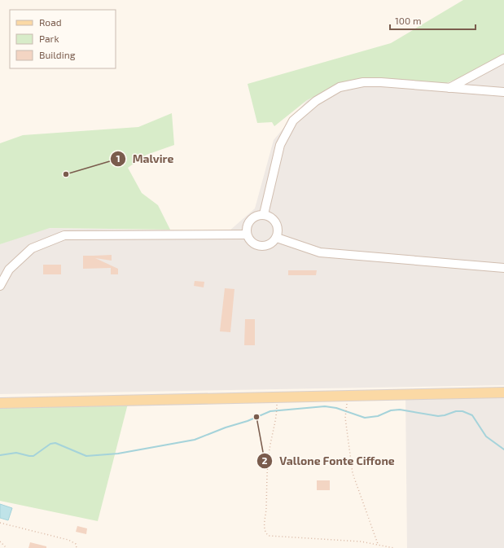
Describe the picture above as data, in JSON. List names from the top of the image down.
{
  "places": ["Malvire", "Vallone Fonte Ciffone"],
  "legend": ["Road", "Park", "Building"],
  "scale_bar": "100 m"
}
